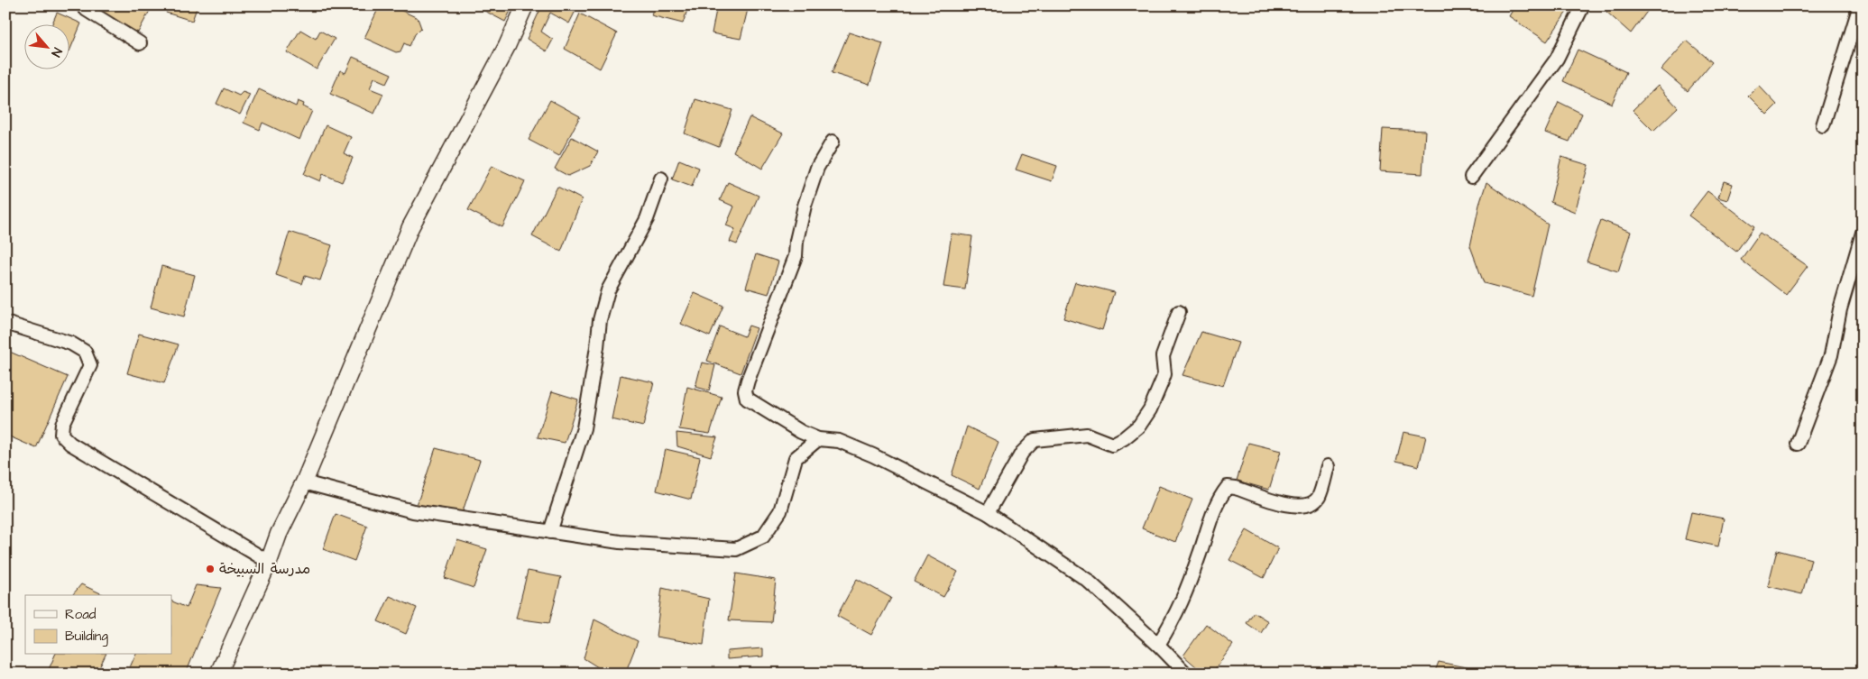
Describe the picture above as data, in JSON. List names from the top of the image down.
{
  "places": ["مدرسة السبيخة"],
  "legend": ["Road", "Building"],
  "north": "bottom right"
}
